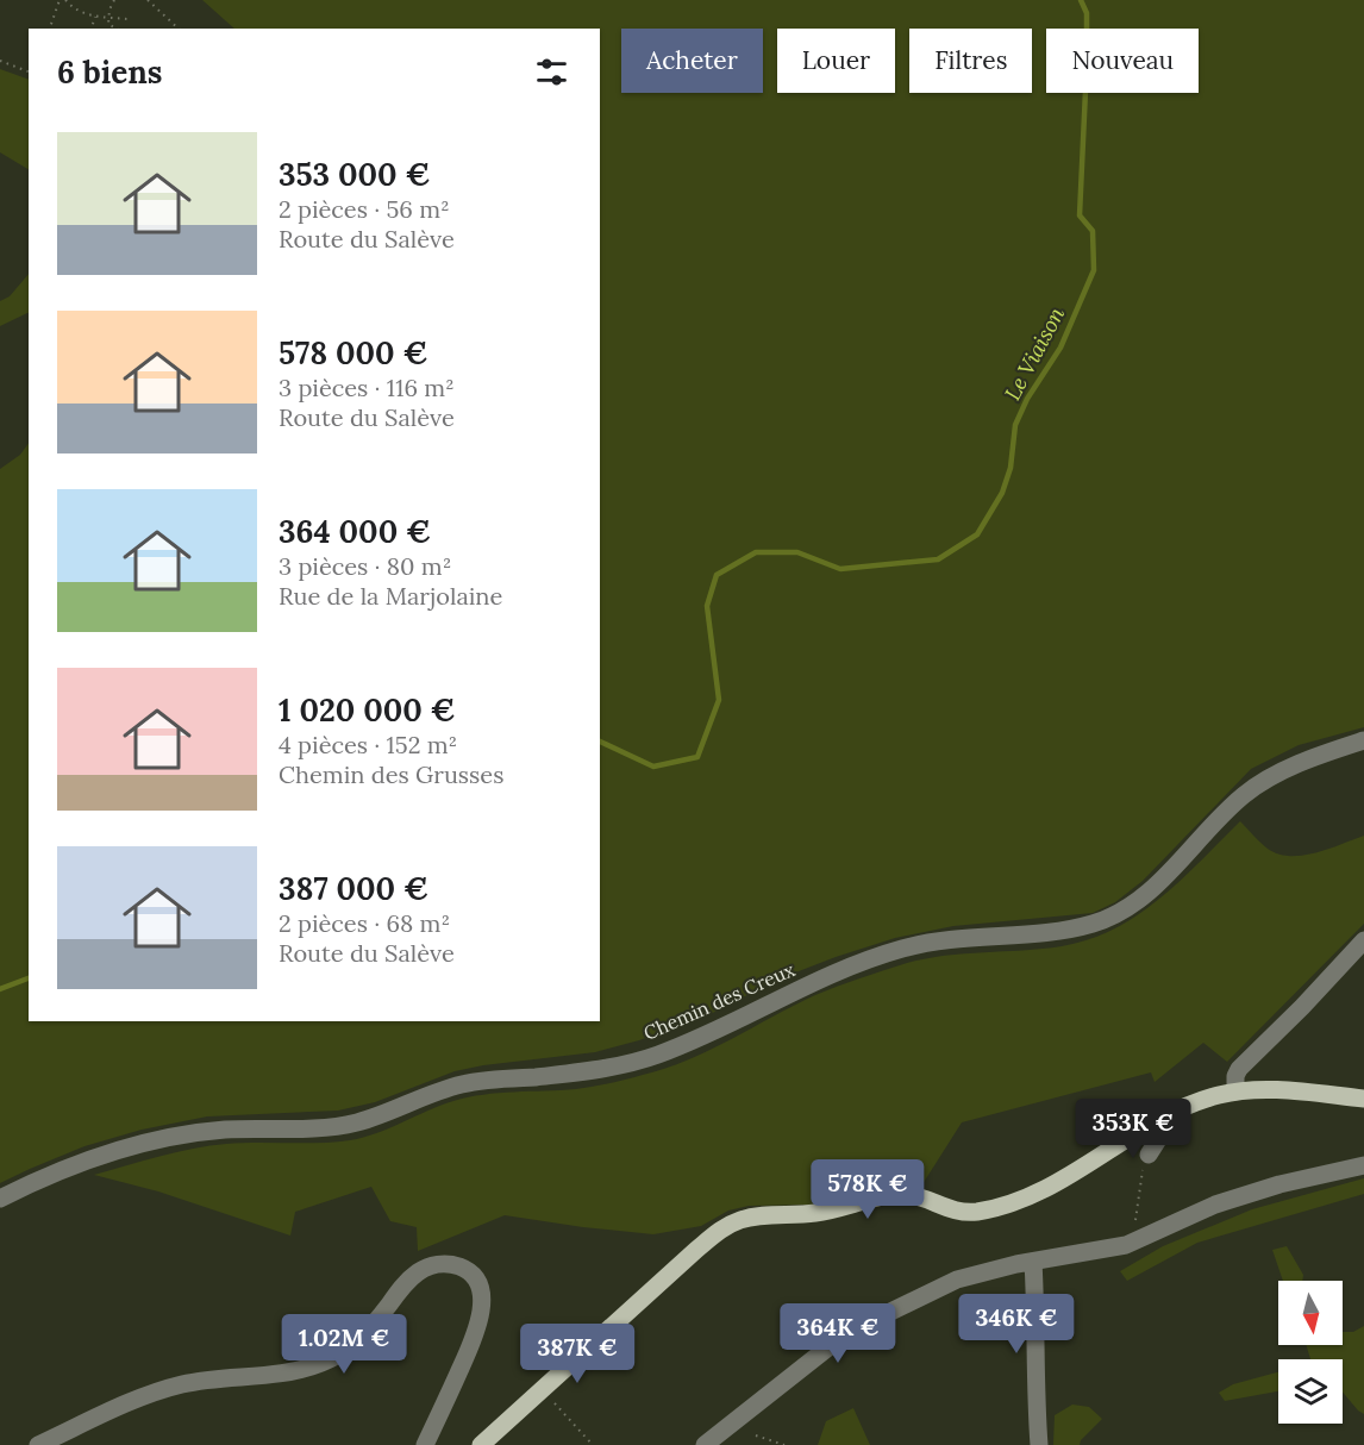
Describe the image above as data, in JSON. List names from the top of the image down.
{
  "streets": {
    "street": ["Chemin des Creux"]
  },
  "water": ["Le Viaison"],
  "north": "bottom",
  "page": {
    "chip": [
      "Acheter",
      "Louer",
      "Filtres",
      "Nouveau"
    ],
    "heading": "6 biens",
    "list": [
      {
        "name": "353 000 €",
        "note": "2 pièces · 56 m² · Route du Salève"
      },
      {
        "name": "578 000 €",
        "note": "3 pièces · 116 m² · Route du Salève"
      },
      {
        "name": "364 000 €",
        "note": "3 pièces · 80 m² · Rue de la Marjolaine"
      },
      {
        "name": "1 020 000 €",
        "note": "4 pièces · 152 m² · Chemin des Grusses"
      },
      {
        "name": "387 000 €",
        "note": "2 pièces · 68 m² · Route du Salève"
      }
    ],
    "price": [
      "353K €",
      "578K €",
      "346K €",
      "364K €",
      "1.02M €",
      "387K €"
    ]
  }
}
